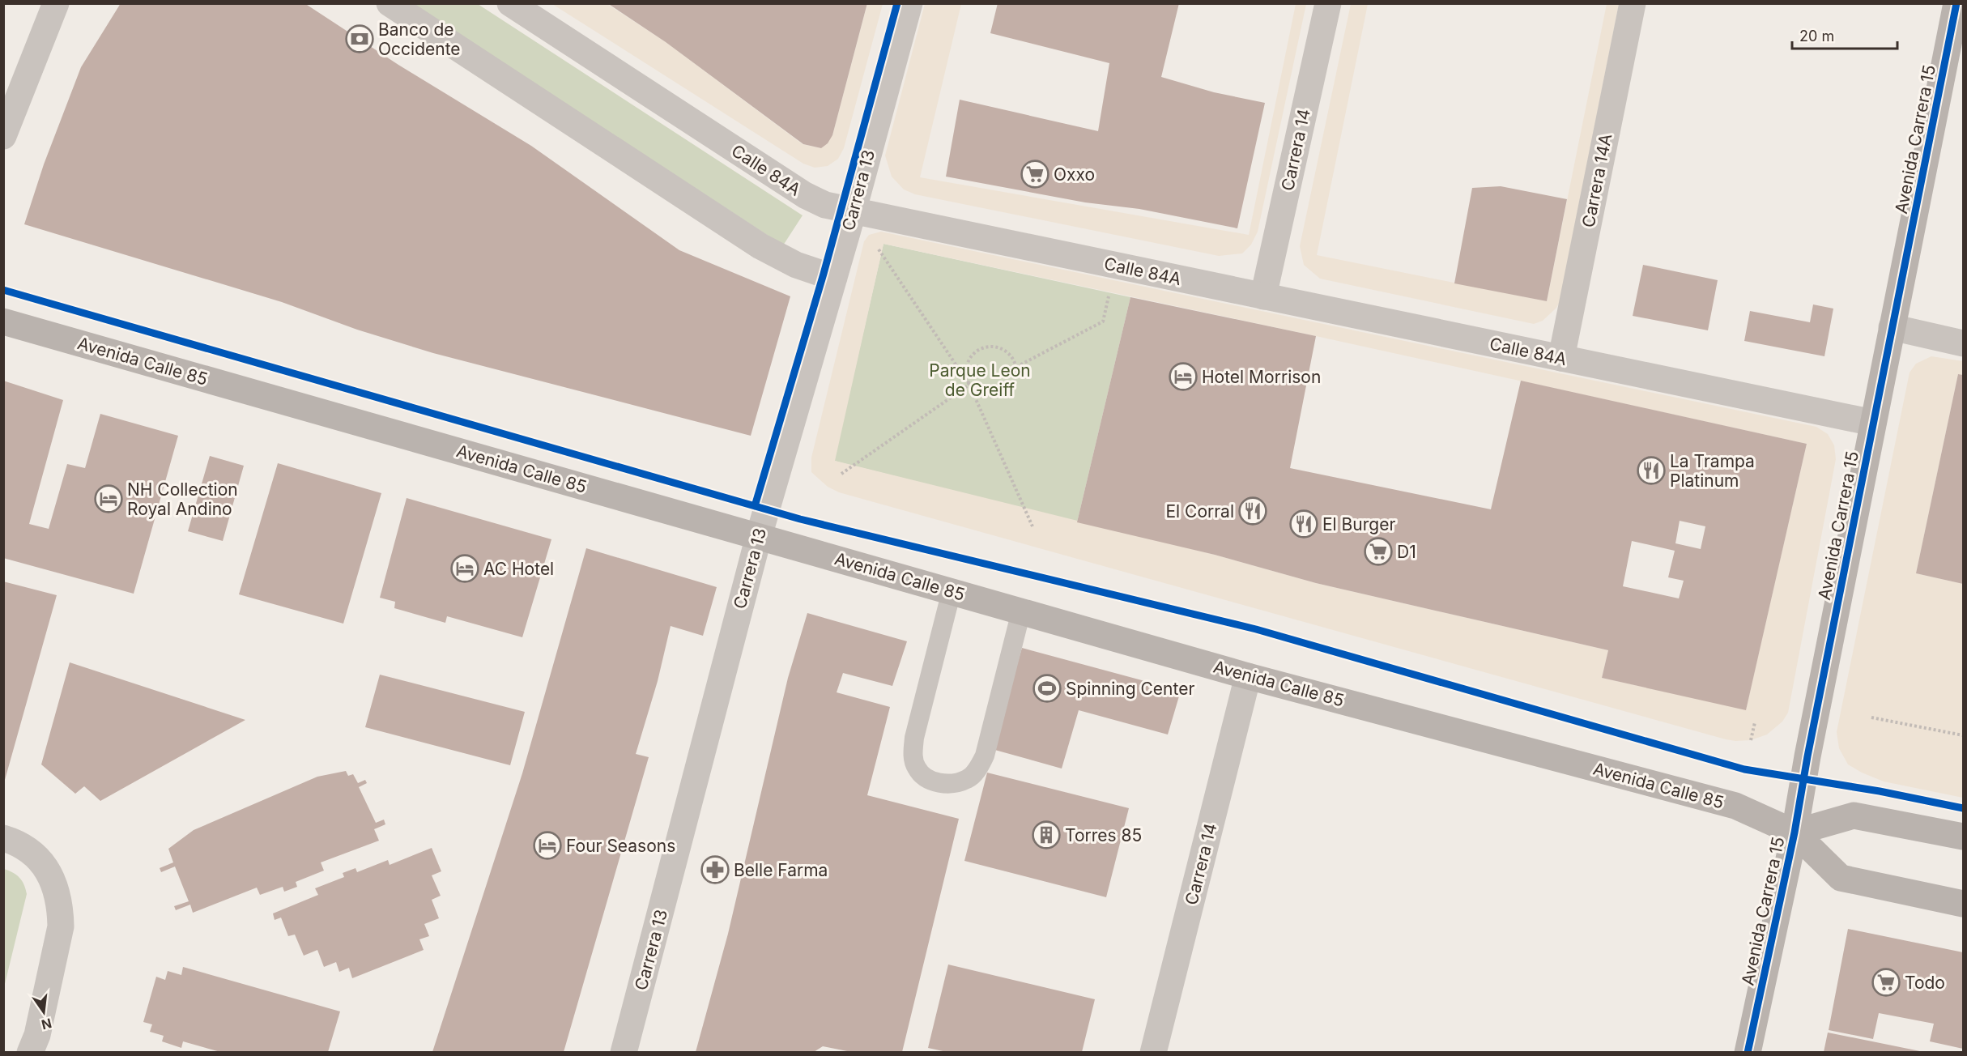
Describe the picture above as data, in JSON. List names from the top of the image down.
{
  "streets": {
    "main road": ["Avenida Carrera 15", "Avenida Calle 85"],
    "street": [
      "Carrera 14",
      "Calle 84A",
      "Carrera 14A",
      "Carrera 13"
    ]
  },
  "crossings": [
    ["Avenida Carrera 15", "Calle 84A"],
    ["Avenida Carrera 15", "Avenida Calle 85"],
    ["Carrera 14", "Calle 84A"],
    ["Carrera 14", "Avenida Calle 85"],
    ["Calle 84A", "Carrera 14A"],
    ["Calle 84A", "Carrera 13"],
    ["Carrera 13", "Avenida Calle 85"]
  ],
  "parks": ["Parque Leon de Greiff"],
  "places": {
    "bank": ["Banco de Occidente"],
    "supermarket": ["Oxxo", "D1", "Todo"],
    "hotel": [
      "Hotel Morrison",
      "NH Collection Royal Andino",
      "AC Hotel",
      "Four Seasons"
    ],
    "restaurant": ["La Trampa Platinum", "El Corral", "El Burger"],
    "sports": ["Spinning Center"],
    "building": ["Torres 85"],
    "pharmacy": ["Belle Farma"]
  },
  "scale_bar": "20 m",
  "north": "bottom"
}
